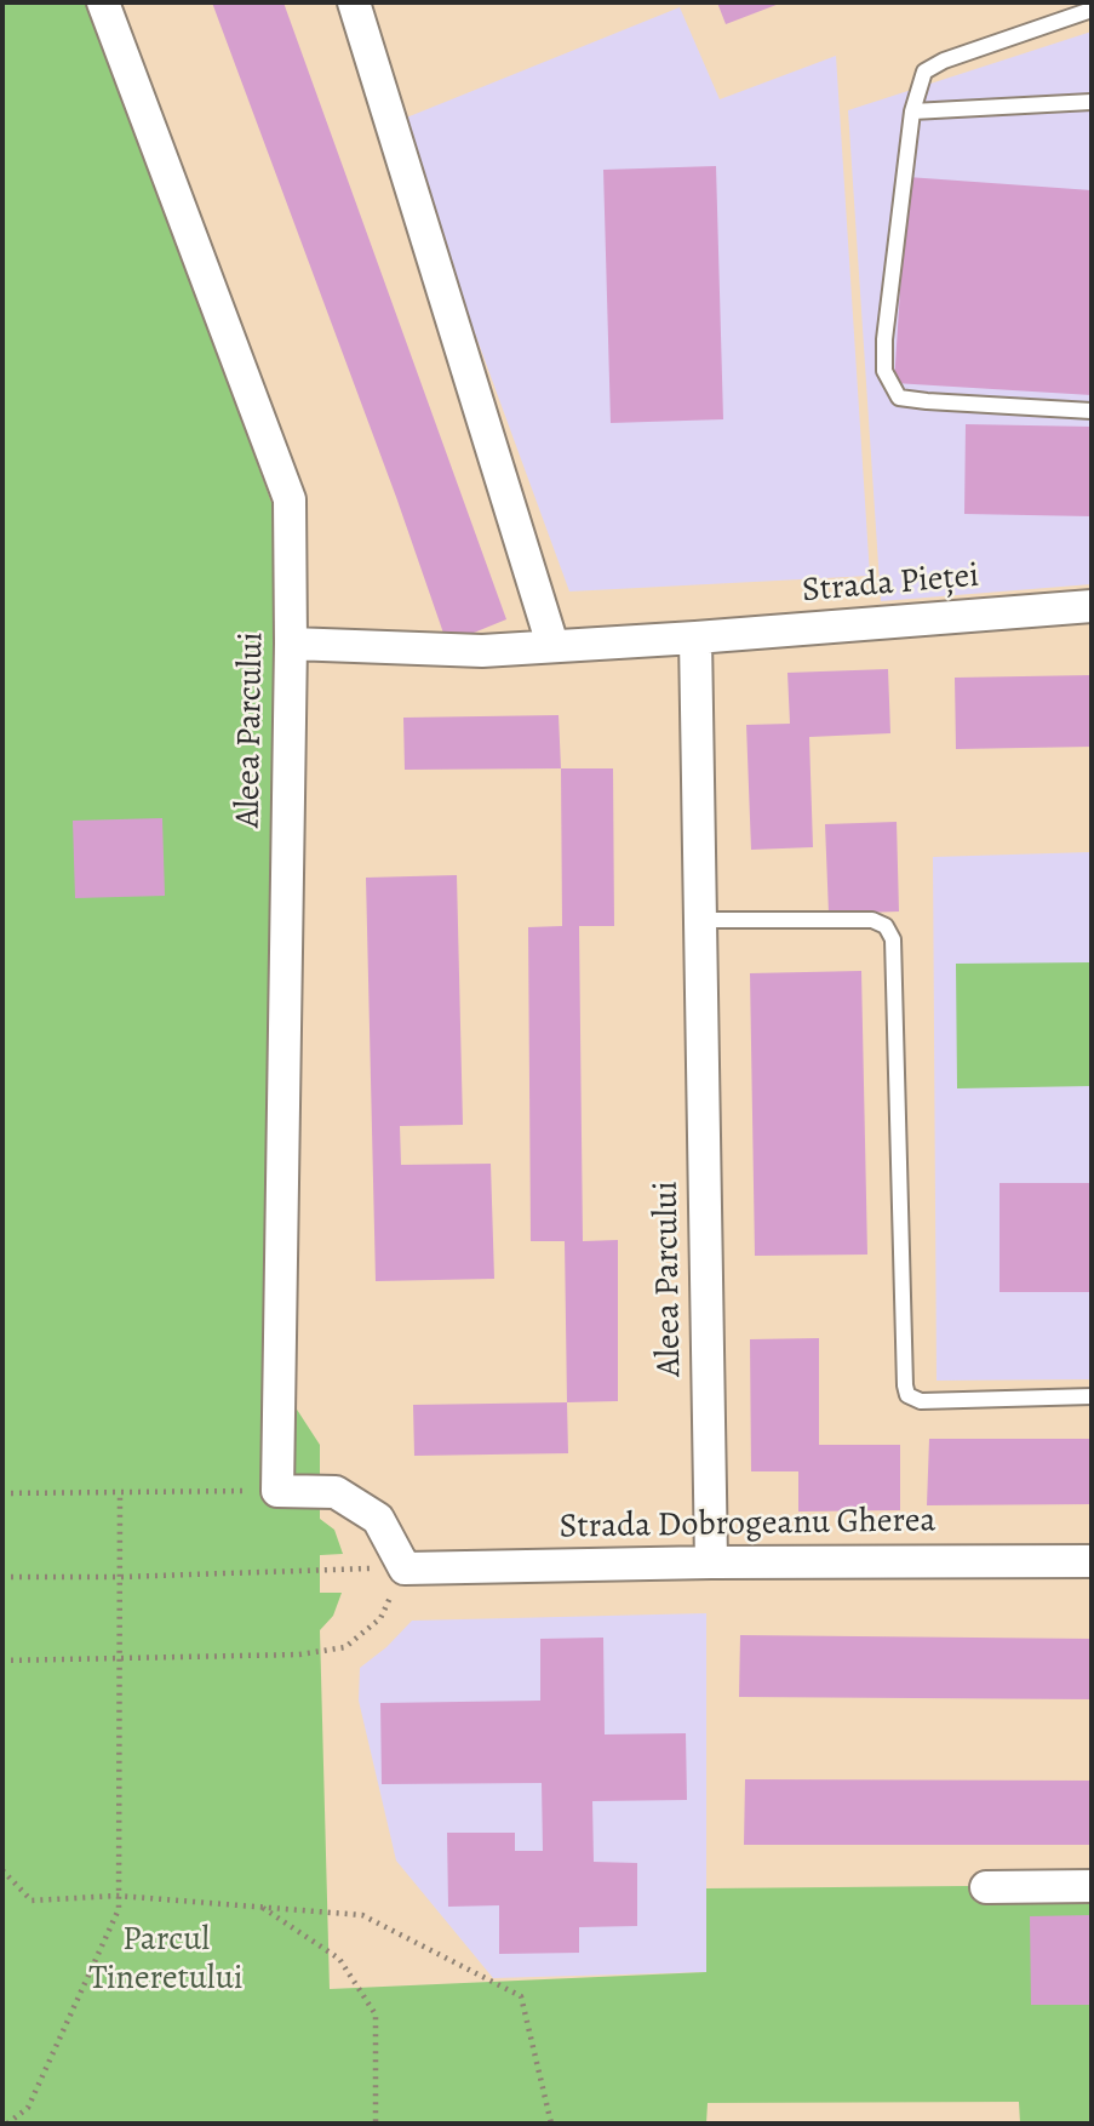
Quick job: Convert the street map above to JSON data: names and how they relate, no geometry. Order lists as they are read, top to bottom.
{
  "streets": {
    "street": ["Strada Pieței", "Aleea Parcului", "Strada Dobrogeanu Gherea"]
  },
  "crossings": [
    ["Strada Pieței", "Aleea Parcului"],
    ["Aleea Parcului", "Strada Dobrogeanu Gherea"]
  ],
  "parks": ["Parcul Tineretului"]
}
